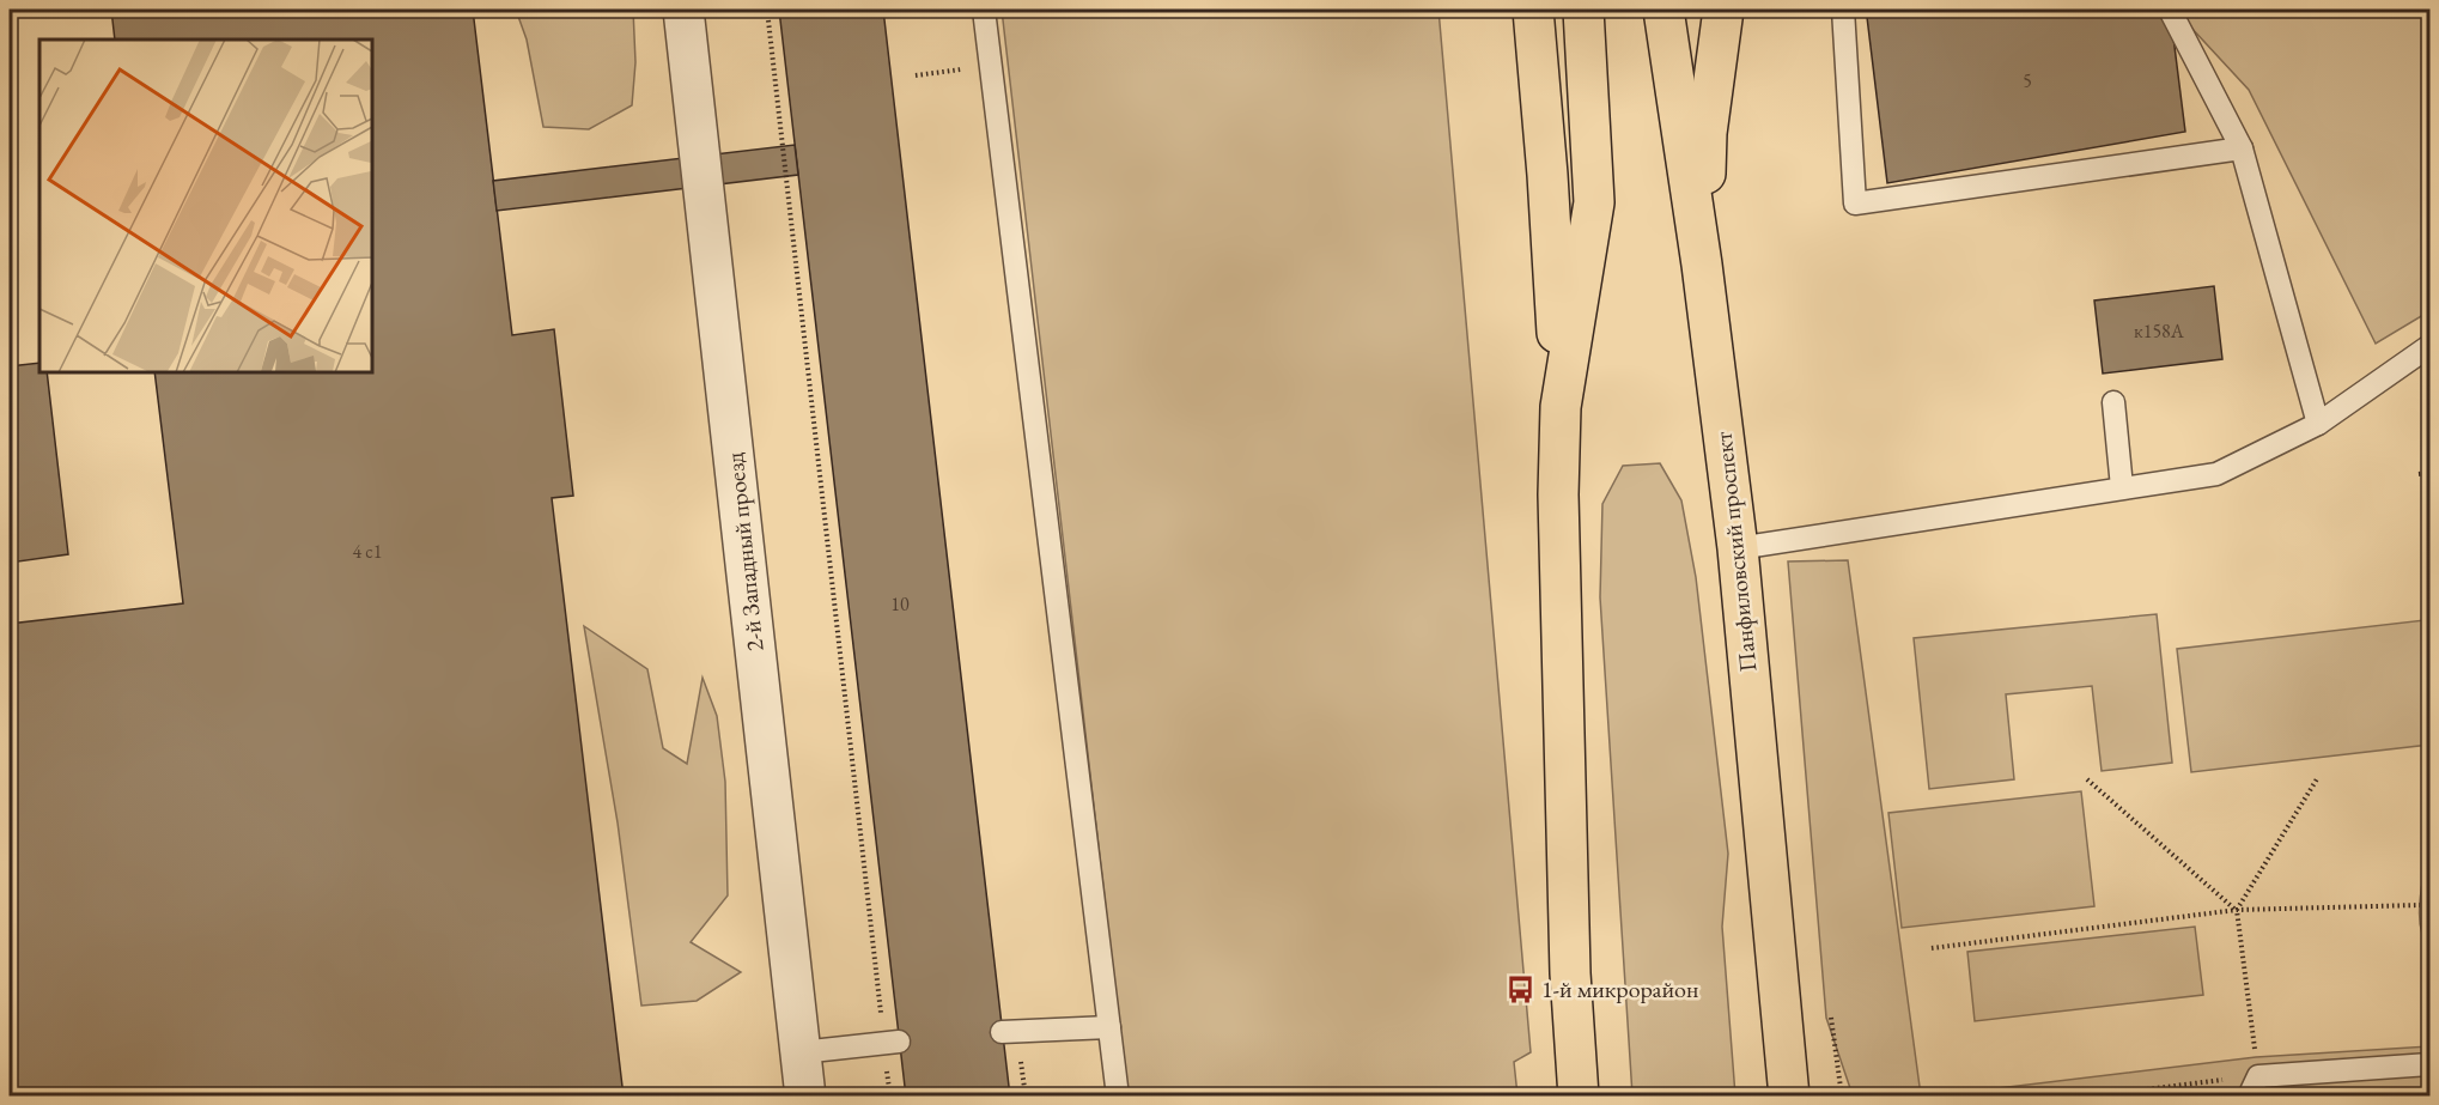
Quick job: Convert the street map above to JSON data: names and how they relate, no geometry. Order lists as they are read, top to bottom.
{
  "streets": {
    "main road": ["Панфиловский проспект"],
    "street": ["2-й Западный проезд"]
  },
  "places": {
    "bus stop": ["1-й микрорайон"]
  },
  "house_numbers": [
    "5",
    "к158А",
    "4 с1",
    "10"
  ]
}
